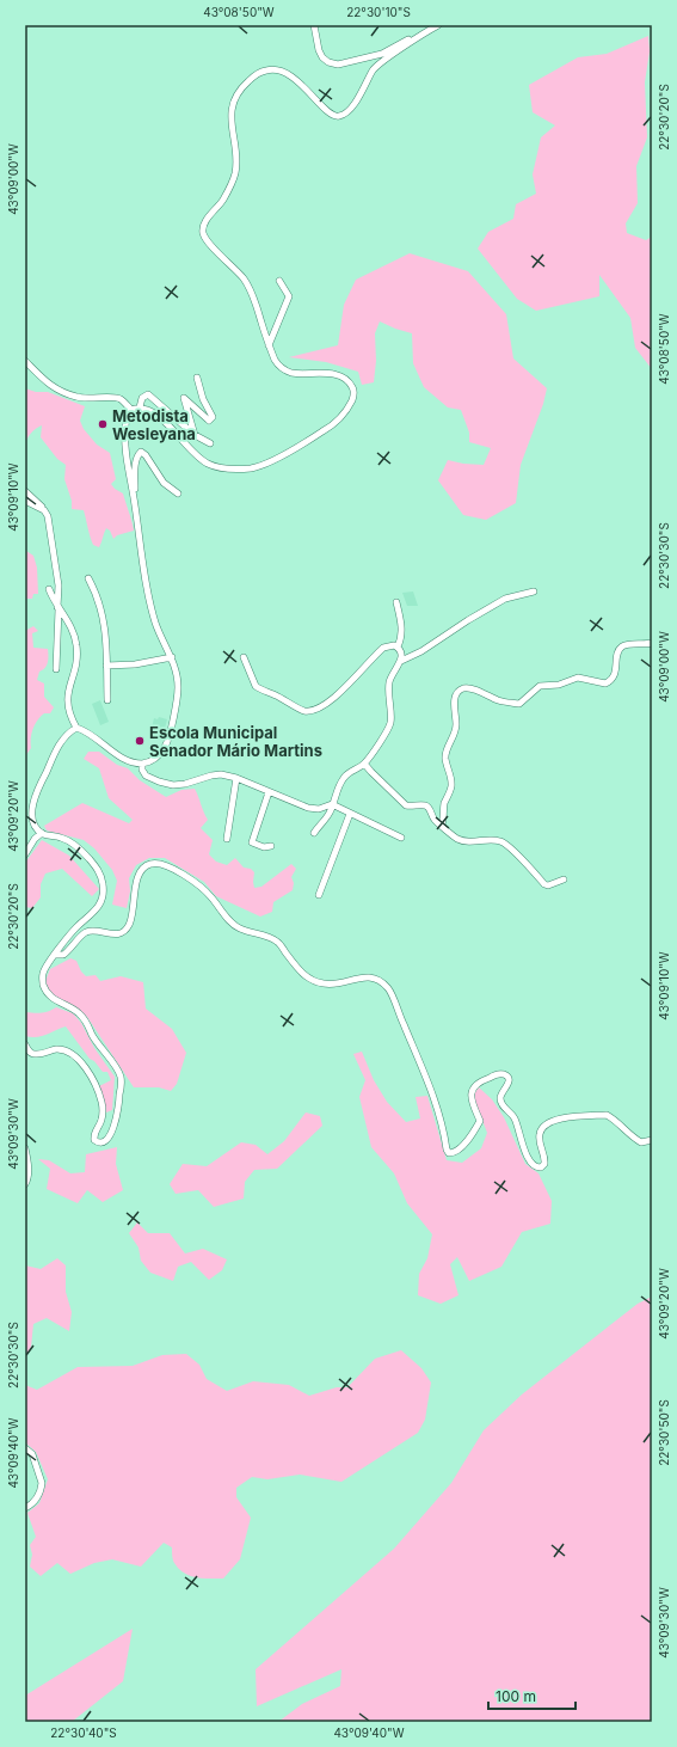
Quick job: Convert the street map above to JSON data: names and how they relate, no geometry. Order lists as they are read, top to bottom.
{
  "places": ["Metodista Wesleyana", "Escola Municipal Senador Mário Martins"],
  "scale_bar": "100 m",
  "coordinates": [
    "43°08'50\"W",
    "22°30'10\"S",
    "22°30'20\"S",
    "43°09'00\"W",
    "43°09'10\"W",
    "22°30'30\"S",
    "43°09'20\"W",
    "43°09'30\"W",
    "22°30'50\"S",
    "43°09'40\"W",
    "22°30'40\"S"
  ]
}
